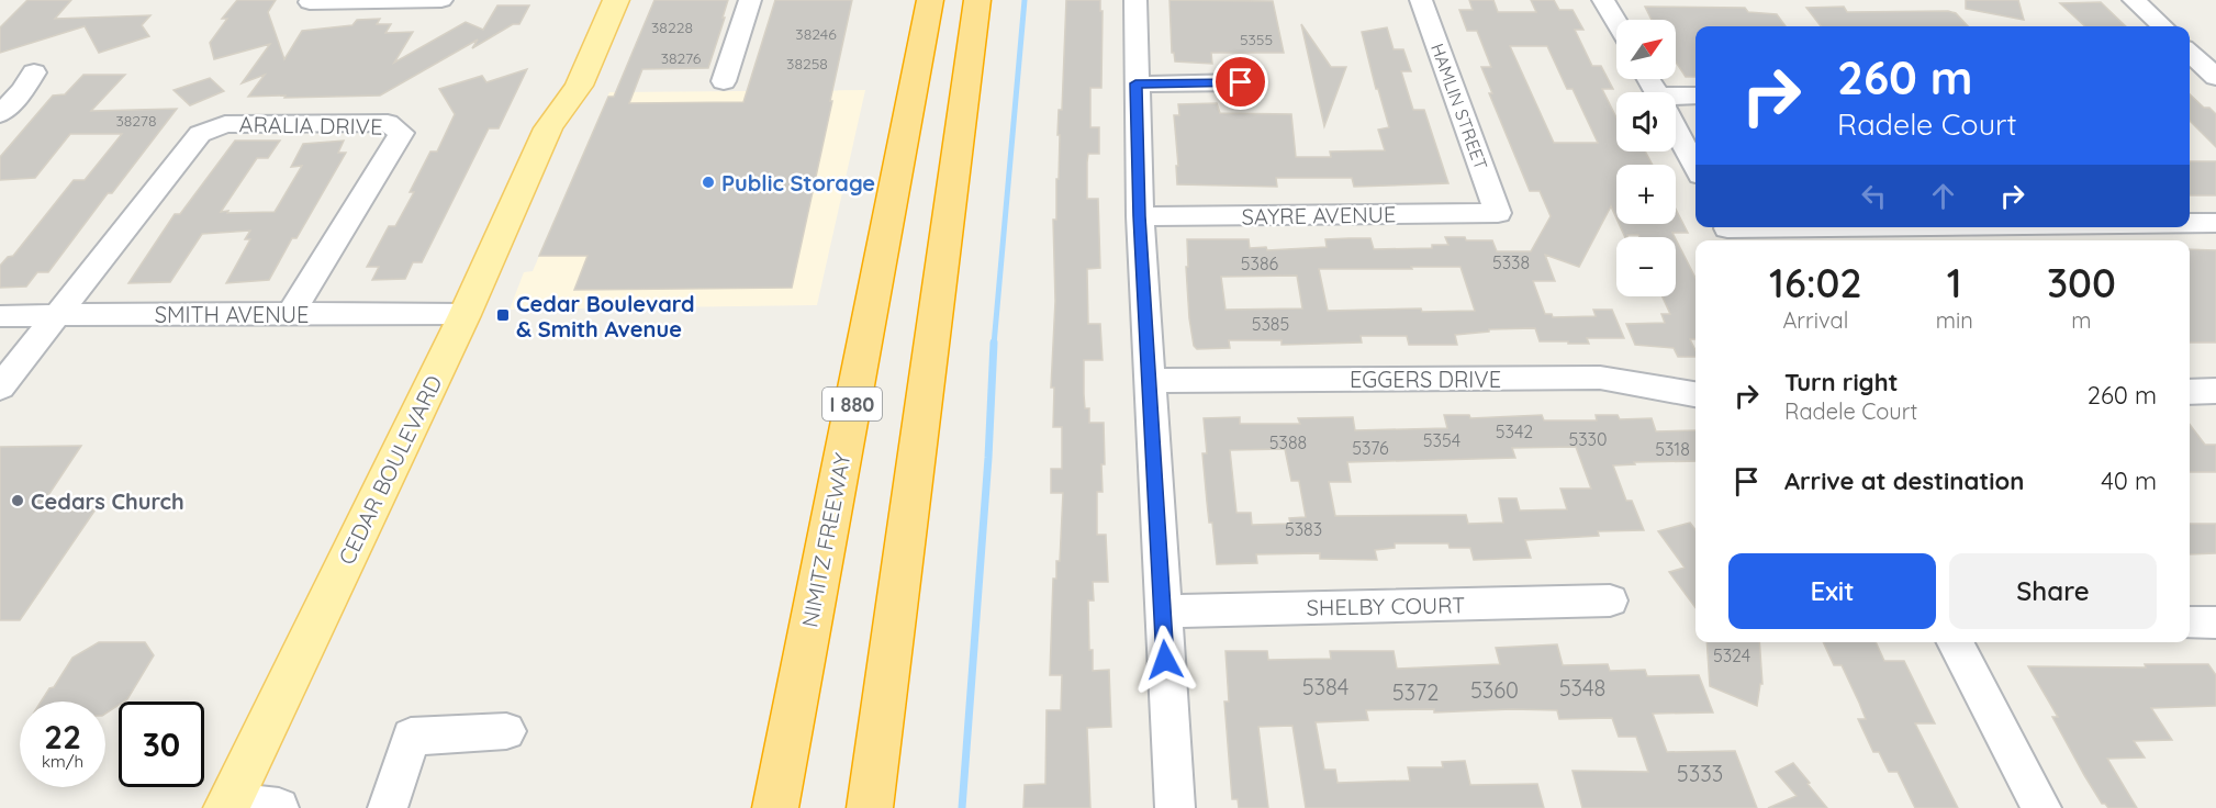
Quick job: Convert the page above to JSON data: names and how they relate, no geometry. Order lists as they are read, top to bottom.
{
  "streets": {
    "highway": ["I 880", "NIMITZ FREEWAY"],
    "main road": ["CEDAR BOULEVARD"],
    "street": [
      "HAMLIN STREET",
      "ARALIA DRIVE",
      "SAYRE AVENUE",
      "SMITH AVENUE",
      "EGGERS DRIVE",
      "SHELBY COURT"
    ]
  },
  "crossings": [
    ["HAMLIN STREET", "SAYRE AVENUE"],
    ["ARALIA DRIVE", "SMITH AVENUE"],
    ["SMITH AVENUE", "CEDAR BOULEVARD"]
  ],
  "places": {
    "other": ["Public Storage", "Cedars Church"],
    "transit": ["Cedar Boulevard & Smith Avenue"]
  },
  "house_numbers": [
    "38228",
    "38246",
    "5355",
    "38276",
    "38258",
    "38278",
    "5338",
    "5386",
    "5385",
    "5342",
    "5330",
    "5354",
    "5388",
    "5376",
    "5318",
    "5383",
    "5324",
    "5384",
    "5348",
    "5360",
    "5372",
    "5333"
  ],
  "north": "top right",
  "page": {
    "map_buttons": ["+", "−"],
    "turn": ["260 m", "Radele Court"],
    "eta": [
      "16:02",
      "Arrival",
      "1",
      "min",
      "300",
      "m"
    ],
    "list": [
      {
        "name": "Turn right",
        "note": "Radele Court",
        "value": "260 m"
      },
      {
        "name": "Arrive at destination",
        "value": "40 m"
      }
    ],
    "buttons": ["Exit", "Share"],
    "speed": "22 km/h",
    "limit": "30"
  }
}
